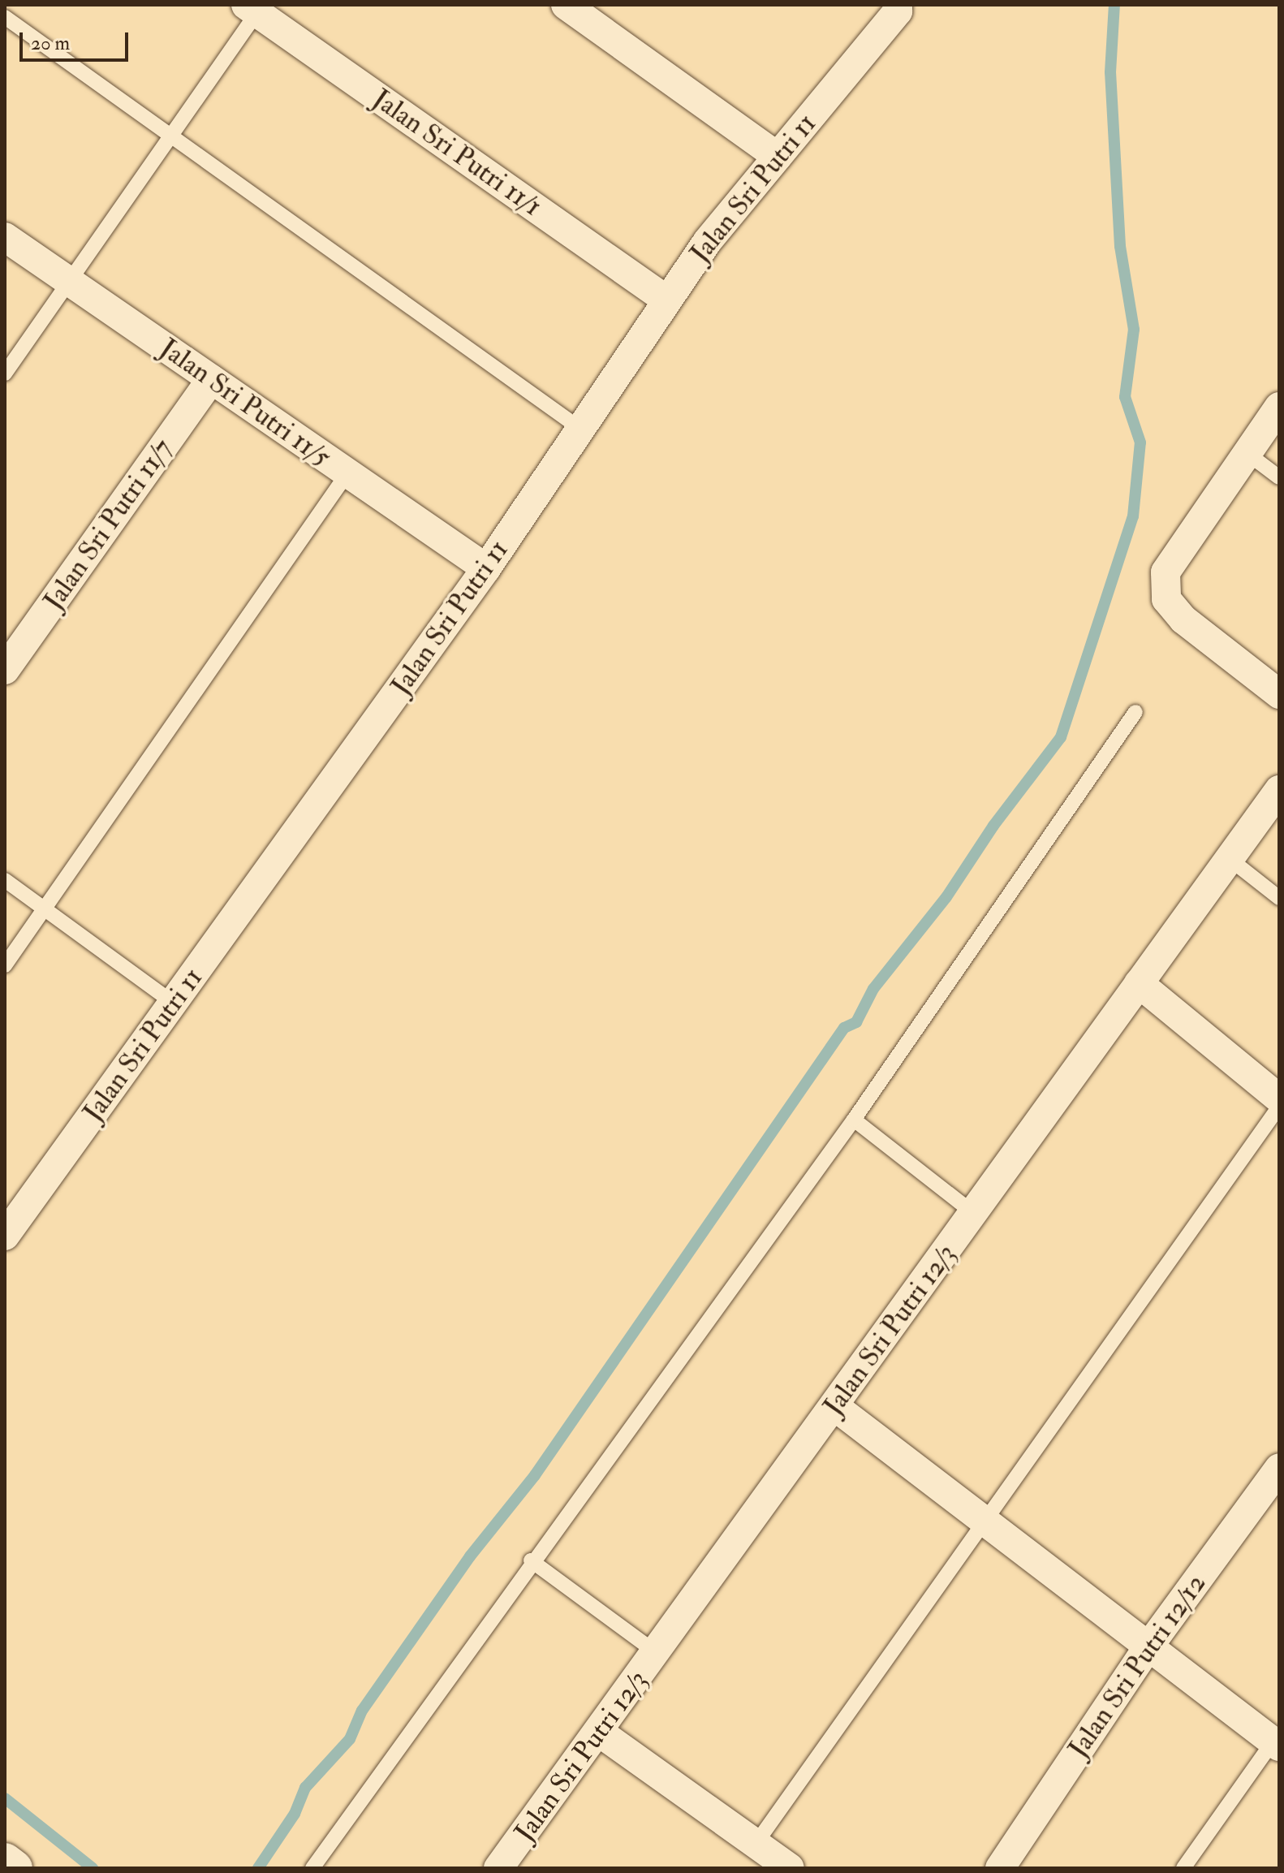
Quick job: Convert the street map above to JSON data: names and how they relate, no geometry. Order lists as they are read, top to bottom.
{
  "streets": {
    "street": [
      "Jalan Sri Putri 11/1",
      "Jalan Sri Putri 11",
      "Jalan Sri Putri 11/5",
      "Jalan Sri Putri 11/7",
      "Jalan Sri Putri 12/3",
      "Jalan Sri Putri 12/12"
    ]
  },
  "crossings": [
    ["Jalan Sri Putri 11/1", "Jalan Sri Putri 11"],
    ["Jalan Sri Putri 11", "Jalan Sri Putri 11/5"],
    ["Jalan Sri Putri 11/5", "Jalan Sri Putri 11/7"]
  ],
  "scale_bar": "20 m"
}
